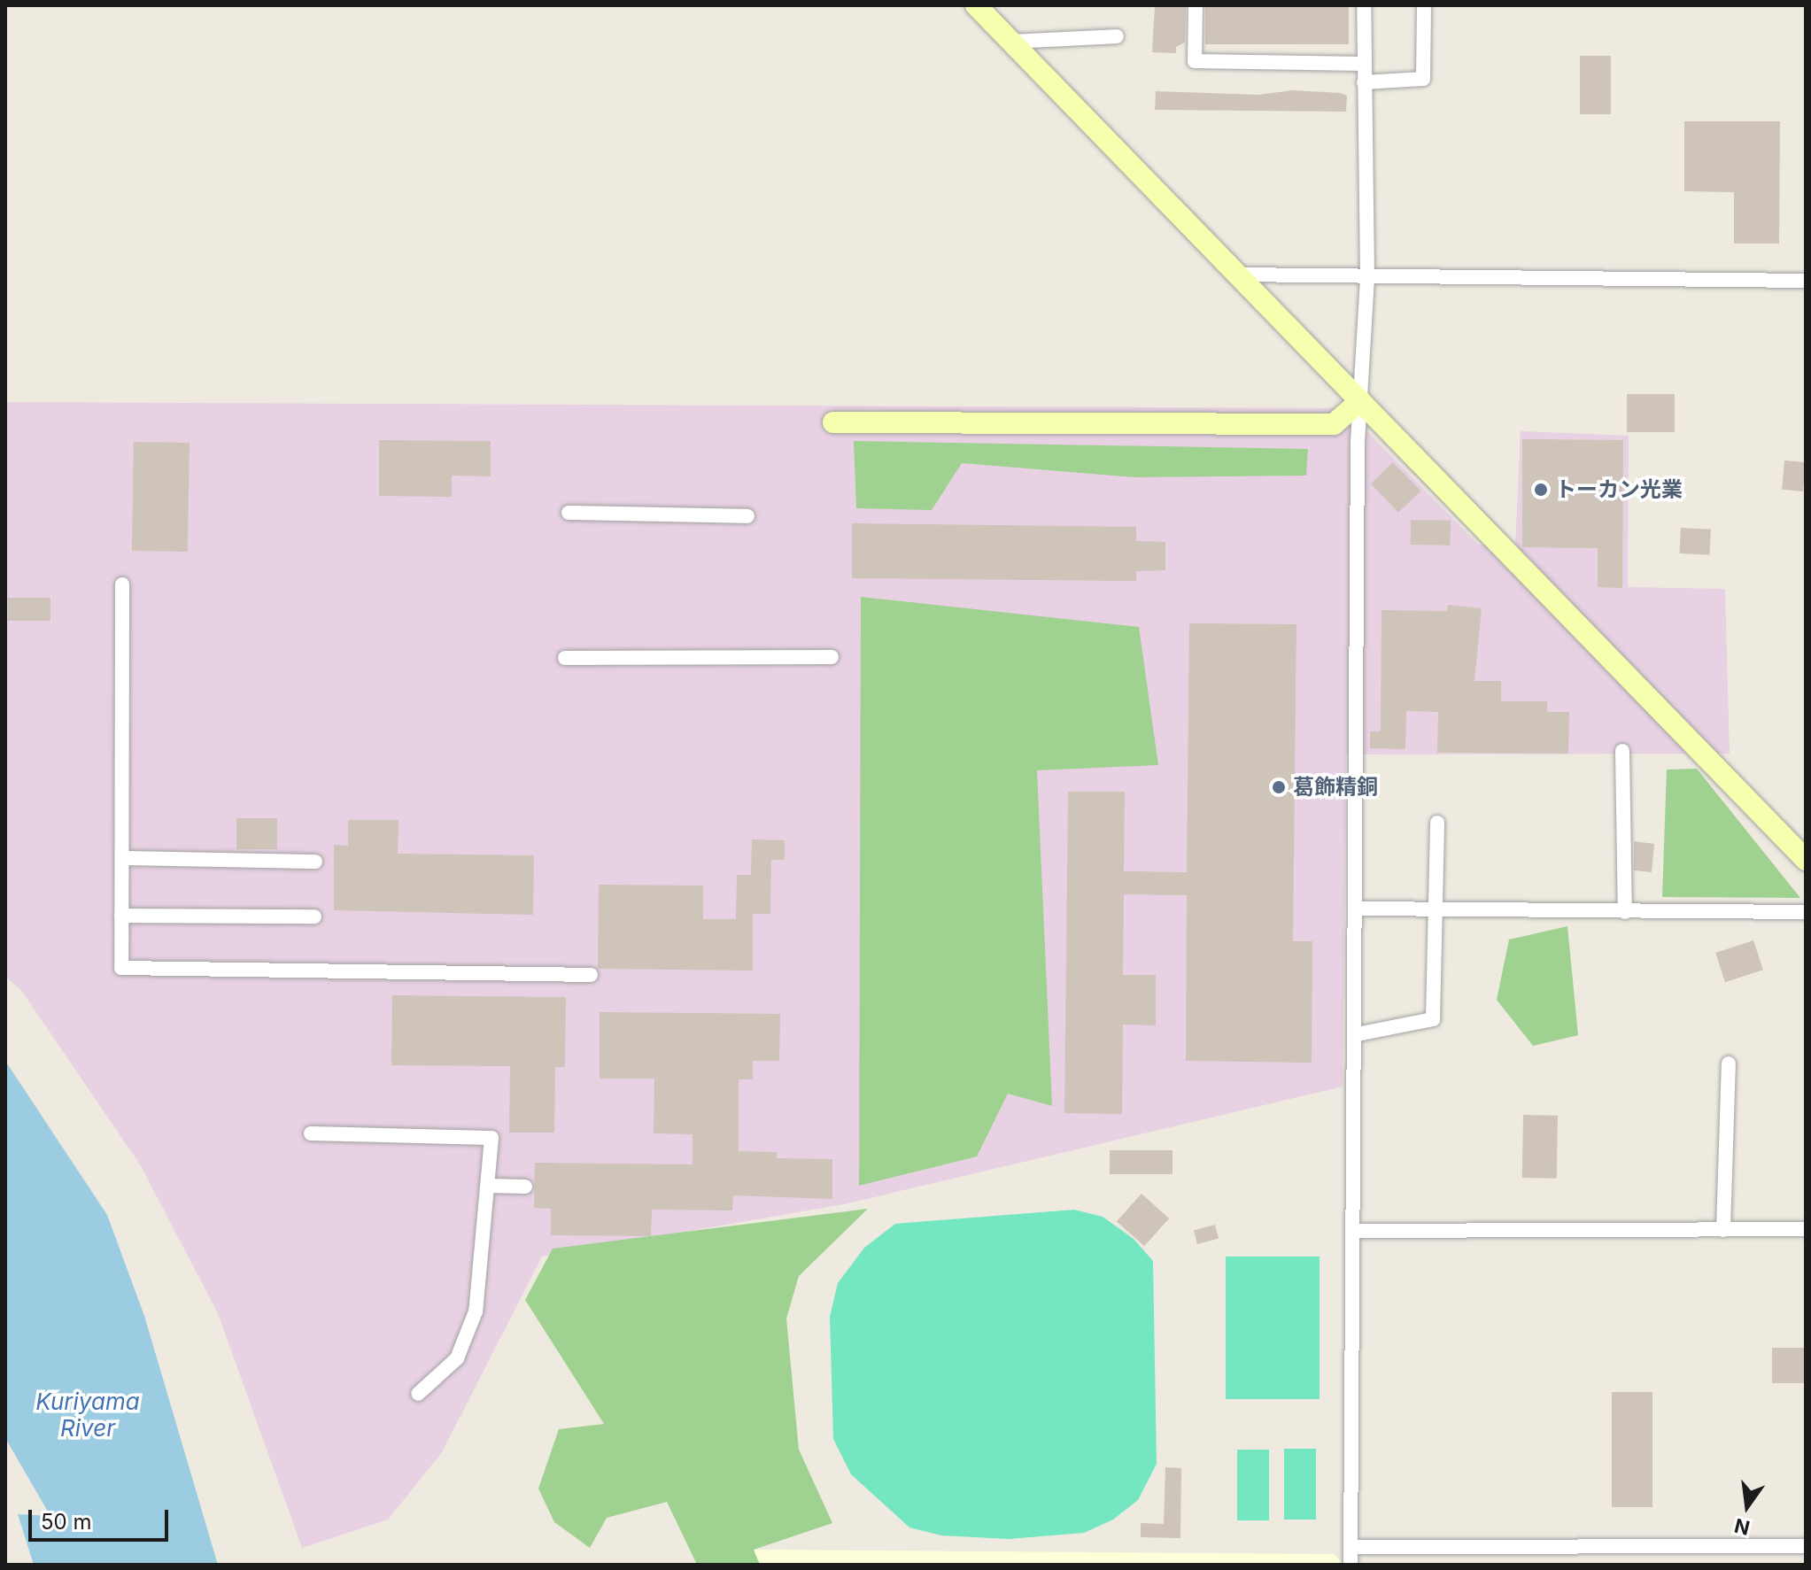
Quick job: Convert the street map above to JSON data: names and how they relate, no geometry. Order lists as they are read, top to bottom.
{
  "water": ["Kuriyama River"],
  "places": ["トーカン光業", "葛飾精銅"],
  "scale_bar": "50 m",
  "north": "bottom"
}
